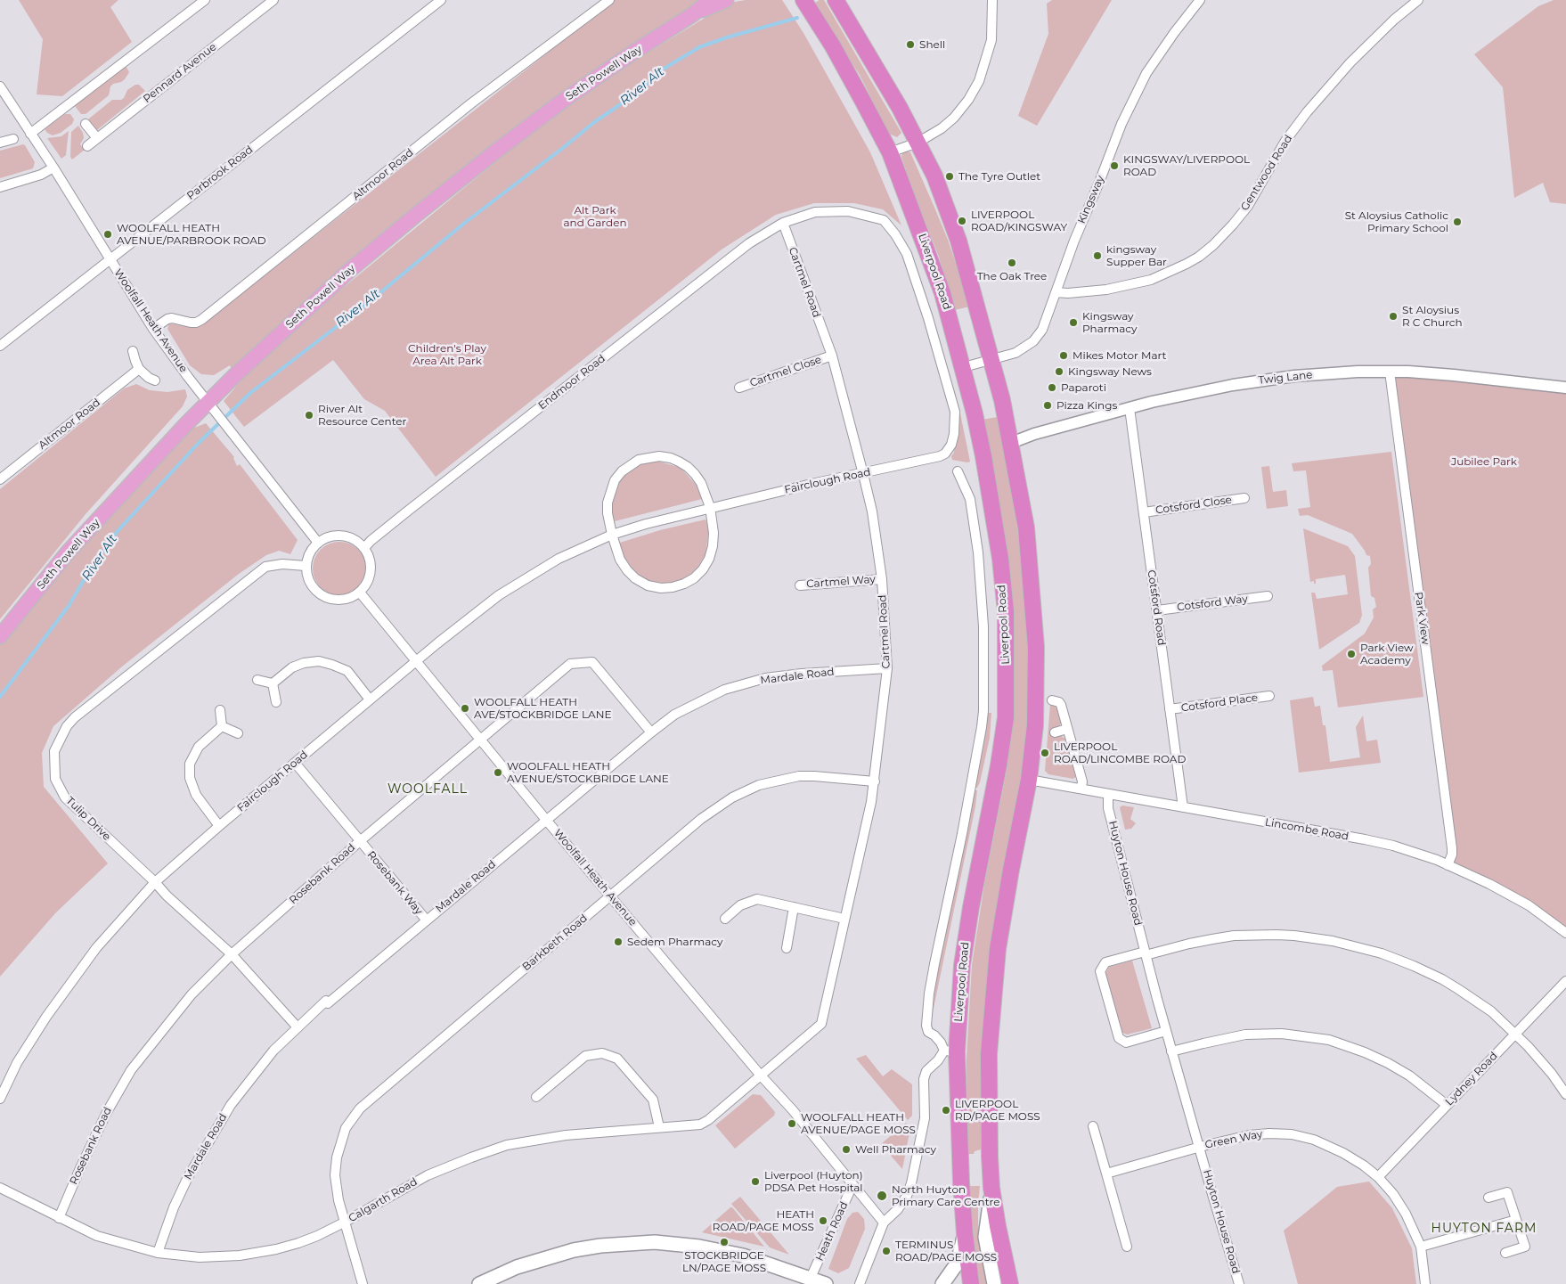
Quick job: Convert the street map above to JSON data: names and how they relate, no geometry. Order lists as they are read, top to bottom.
{
  "streets": {
    "highway": ["Liverpool Road"],
    "main road": ["Seth Powell Way"],
    "street": [
      "Pennard Avenue",
      "Parbrook Road",
      "Gentwood Road",
      "Altmoor Road",
      "Kingsway",
      "Cartmel Road",
      "Woolfall Heath Avenue",
      "Cartmel Close",
      "Twig Lane",
      "Endmoor Road",
      "Fairclough Road",
      "Cotsford Close",
      "Cartmel Way",
      "Cotsford Way",
      "Cotsford Road",
      "Park View",
      "Mardale Road",
      "Cotsford Place",
      "Tulip Drive",
      "Lincombe Road",
      "Huyton House Road",
      "Rosebank Road",
      "Rosebank Way",
      "Barkbeth Road",
      "Lydney Road",
      "Green Way",
      "Calgarth Road",
      "Heath Road"
    ]
  },
  "crossings": [
    ["Seth Powell Way", "Woolfall Heath Avenue"],
    ["Parbrook Road", "Woolfall Heath Avenue"],
    ["Gentwood Road", "Kingsway"],
    ["Altmoor Road", "Woolfall Heath Avenue"],
    ["Kingsway", "Liverpool Road"],
    ["Liverpool Road", "Cartmel Road"],
    ["Liverpool Road", "Endmoor Road"],
    ["Liverpool Road", "Fairclough Road"],
    ["Cartmel Road", "Woolfall Heath Avenue"],
    ["Cartmel Road", "Cartmel Close"],
    ["Cartmel Road", "Endmoor Road"],
    ["Cartmel Road", "Fairclough Road"],
    ["Cartmel Road", "Cartmel Way"],
    ["Cartmel Road", "Mardale Road"],
    ["Cartmel Road", "Barkbeth Road"],
    ["Cartmel Road", "Calgarth Road"],
    ["Woolfall Heath Avenue", "Endmoor Road"],
    ["Woolfall Heath Avenue", "Fairclough Road"],
    ["Woolfall Heath Avenue", "Mardale Road"],
    ["Woolfall Heath Avenue", "Tulip Drive"],
    ["Woolfall Heath Avenue", "Rosebank Road"],
    ["Woolfall Heath Avenue", "Barkbeth Road"],
    ["Woolfall Heath Avenue", "Calgarth Road"],
    ["Woolfall Heath Avenue", "Heath Road"],
    ["Twig Lane", "Cotsford Road"],
    ["Twig Lane", "Park View"],
    ["Endmoor Road", "Tulip Drive"],
    ["Fairclough Road", "Tulip Drive"],
    ["Fairclough Road", "Rosebank Way"],
    ["Cotsford Close", "Cotsford Road"],
    ["Cotsford Way", "Cotsford Road"],
    ["Cotsford Road", "Cotsford Place"],
    ["Cotsford Road", "Lincombe Road"],
    ["Park View", "Lincombe Road"],
    ["Mardale Road", "Tulip Drive"],
    ["Mardale Road", "Rosebank Road"],
    ["Mardale Road", "Rosebank Way"],
    ["Mardale Road", "Calgarth Road"],
    ["Tulip Drive", "Rosebank Road"],
    ["Lincombe Road", "Huyton House Road"],
    ["Huyton House Road", "Green Way"],
    ["Rosebank Road", "Rosebank Way"],
    ["Rosebank Road", "Calgarth Road"],
    ["Barkbeth Road", "Calgarth Road"],
    ["Lydney Road", "Green Way"]
  ],
  "districts": ["WOOLFALL", "HUYTON FARM"],
  "water": ["River Alt"],
  "parks": ["Alt Park and Garden", "Children's Play Area Alt Park", "Jubilee Park"],
  "places": [
    "Shell",
    "KINGSWAY/LIVERPOOL ROAD",
    "The Tyre Outlet",
    "LIVERPOOL ROAD/KINGSWAY",
    "St Aloysius Catholic Primary School",
    "WOOLFALL HEATH AVENUE/PARBROOK ROAD",
    "kingsway Supper Bar",
    "The Oak Tree",
    "St Aloysius R C Church",
    "Kingsway Pharmacy",
    "Mikes Motor Mart",
    "Kingsway News",
    "Paparoti",
    "Pizza Kings",
    "River Alt Resource Center",
    "Park View Academy",
    "WOOLFALL HEATH AVE/STOCKBRIDGE LANE",
    "LIVERPOOL ROAD/LINCOMBE ROAD",
    "WOOLFALL HEATH AVENUE/STOCKBRIDGE LANE",
    "Sedem Pharmacy",
    "LIVERPOOL RD/PAGE MOSS",
    "WOOLFALL HEATH AVENUE/PAGE MOSS",
    "Well Pharmacy",
    "Liverpool (Huyton) PDSA Pet Hospital",
    "North Huyton Primary Care Centre",
    "HEATH ROAD/PAGE MOSS",
    "STOCKBRIDGE LN/PAGE MOSS",
    "TERMINUS ROAD/PAGE MOSS"
  ]
}
